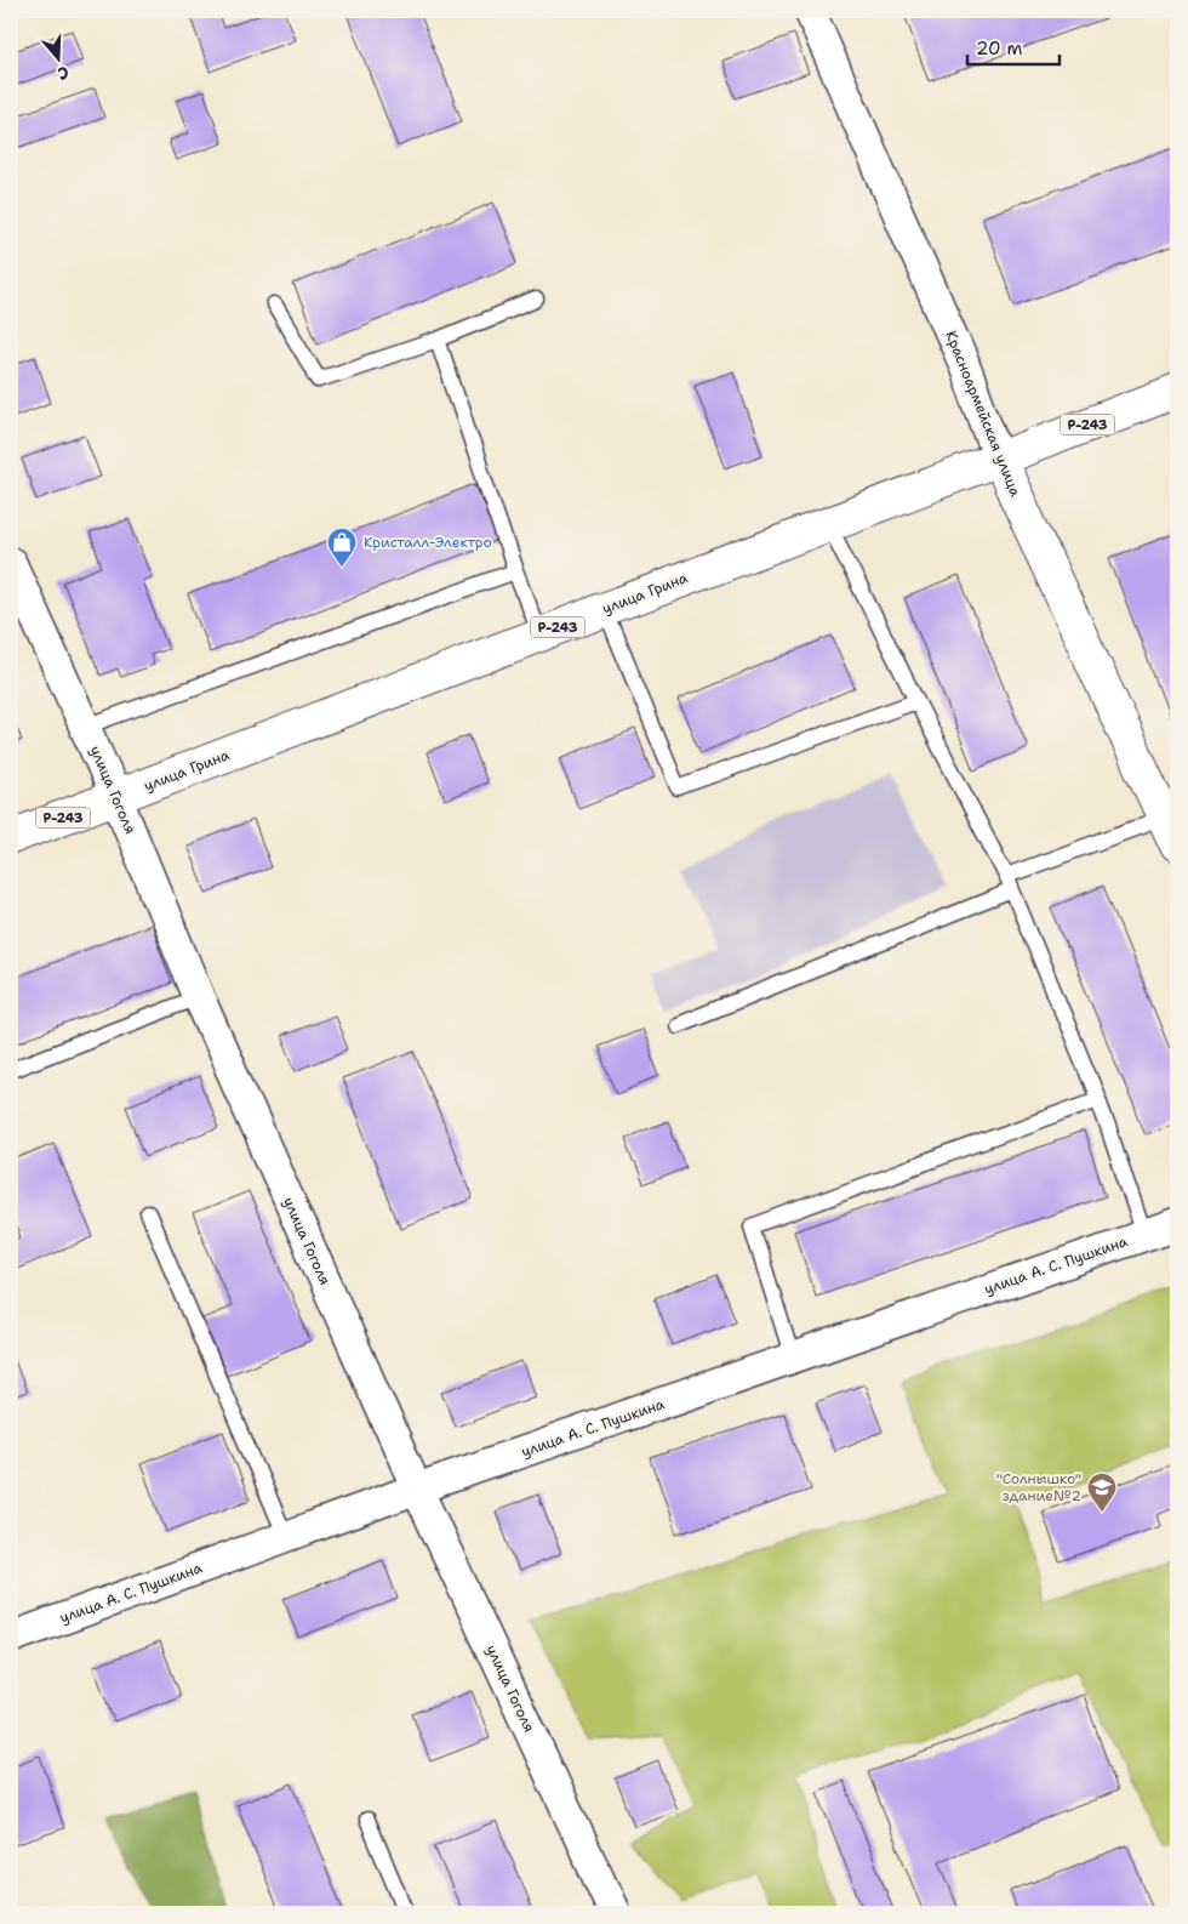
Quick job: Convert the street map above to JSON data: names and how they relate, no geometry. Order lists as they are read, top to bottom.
{
  "streets": {
    "main road": ["Красноармейская улица", "Р-243", "улица Грина"],
    "street": ["улица Гоголя", "улица А. С. Пушкина"]
  },
  "crossings": [
    ["Красноармейская улица", "улица Грина"],
    ["улица Грина", "улица Гоголя"],
    ["улица Гоголя", "улица А. С. Пушкина"]
  ],
  "places": {
    "shop": ["Кристалл-Электро"],
    "school or university": ["\"Солнышко\" здание№2"]
  },
  "scale_bar": "20 m",
  "north": "bottom"
}
